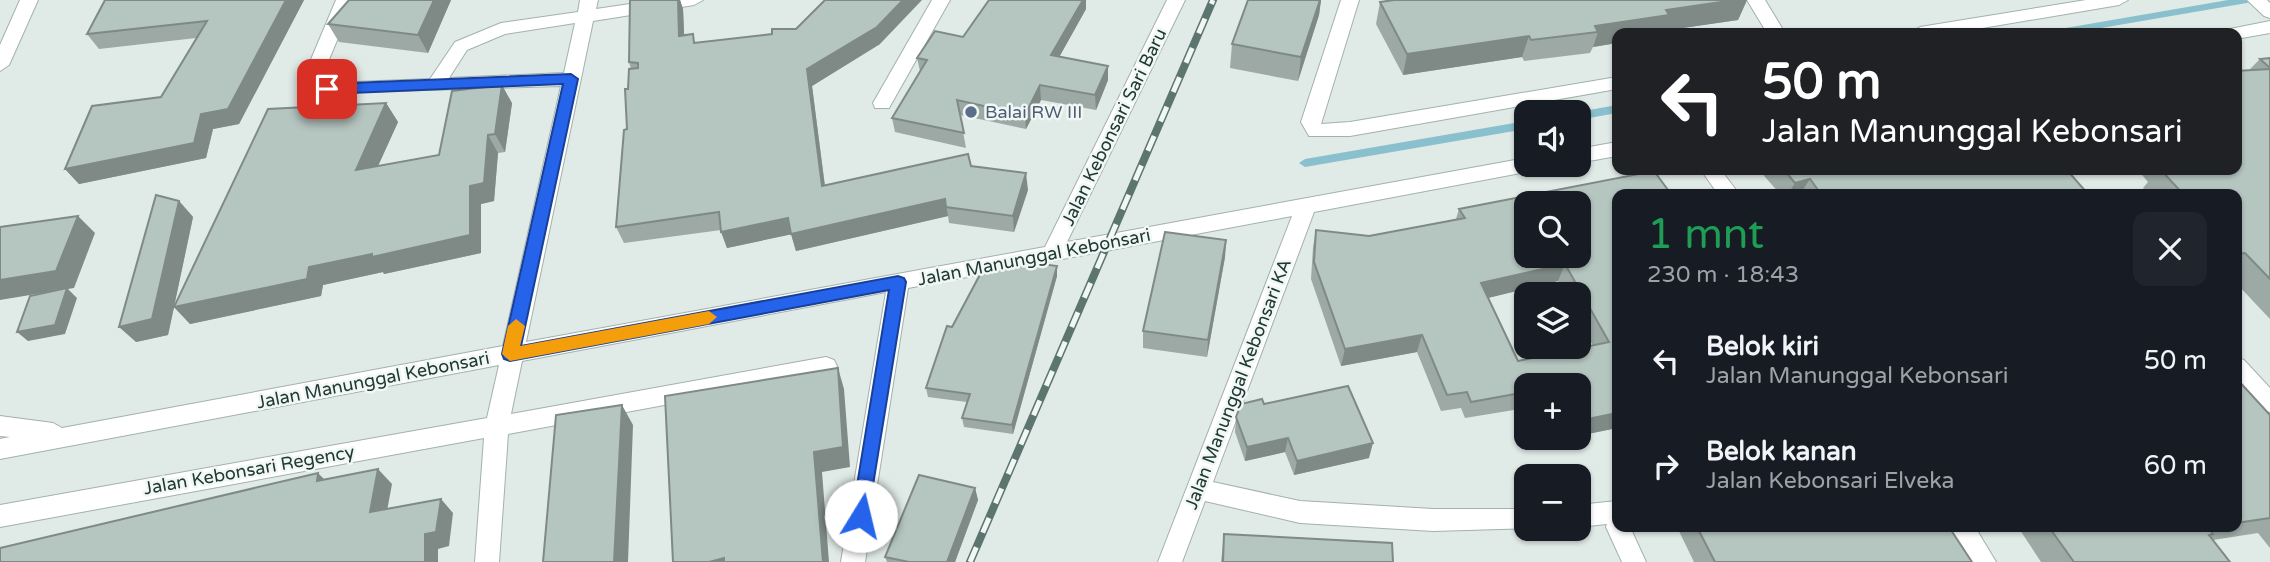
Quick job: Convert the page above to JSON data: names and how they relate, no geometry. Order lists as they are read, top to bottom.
{
  "streets": {
    "street": [
      "Jalan Kebonsari Sari Baru",
      "Jalan Manunggal Kebonsari",
      "Jalan Manunggal Kebonsari KA",
      "Jalan Kebonsari Regency"
    ]
  },
  "crossings": [
    ["Jalan Kebonsari Sari Baru", "Jalan Manunggal Kebonsari"],
    ["Jalan Manunggal Kebonsari", "Jalan Manunggal Kebonsari KA"]
  ],
  "places": ["Balai RW III"],
  "page": {
    "turn": ["50 m", "Jalan Manunggal Kebonsari"],
    "map_buttons": ["+", "−"],
    "heading": ["1 mnt", "230 m · 18:43"],
    "list": [
      {
        "name": "Belok kiri",
        "note": "Jalan Manunggal Kebonsari",
        "value": "50 m"
      },
      {
        "name": "Belok kanan",
        "note": "Jalan Kebonsari Elveka",
        "value": "60 m"
      }
    ]
  }
}
